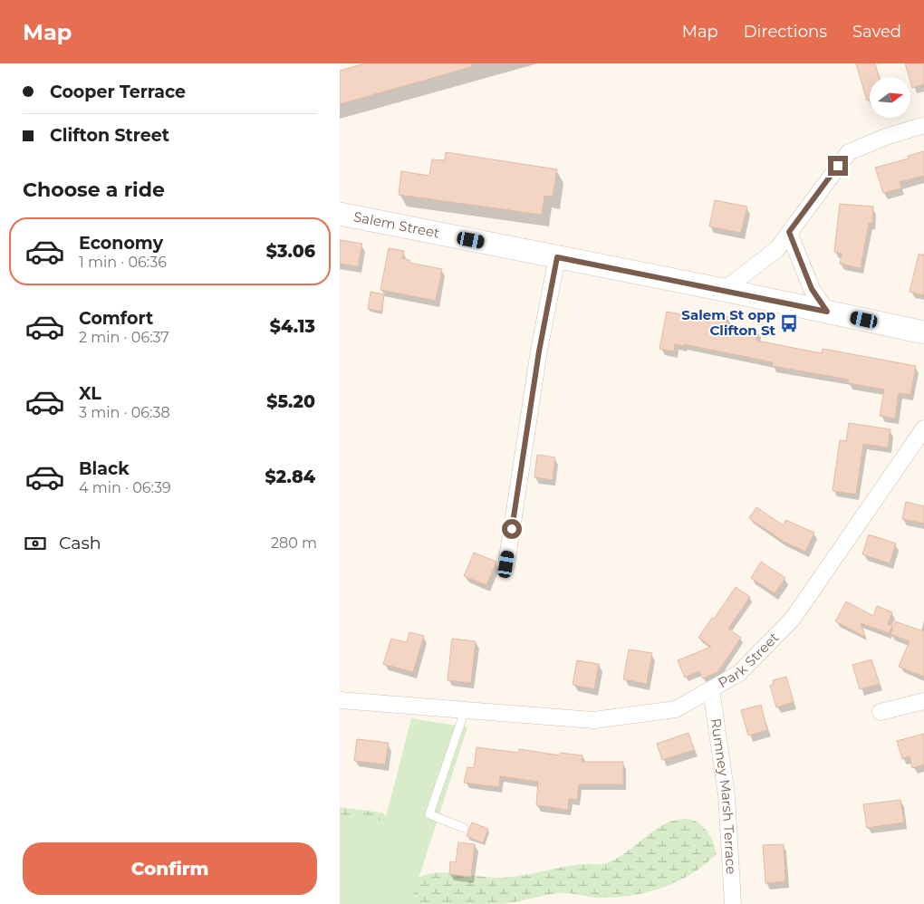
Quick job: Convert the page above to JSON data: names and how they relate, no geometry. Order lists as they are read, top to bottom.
{
  "streets": {
    "main road": ["Salem Street"],
    "street": ["Park Street", "Rumney Marsh Terrace"]
  },
  "crossings": [
    ["Park Street", "Rumney Marsh Terrace"]
  ],
  "places": {
    "bus stop": ["Salem St opp Clifton St"]
  },
  "north": "right",
  "page": {
    "header": "Map",
    "nav": ["Map", "Directions", "Saved"],
    "banner": ["Cooper Terrace", "Clifton Street"],
    "heading": "Choose a ride",
    "list": [
      {
        "name": "Economy",
        "note": "1 min · 06:36",
        "value": "$3.06"
      },
      {
        "name": "Comfort",
        "note": "2 min · 06:37",
        "value": "$4.13"
      },
      {
        "name": "XL",
        "note": "3 min · 06:38",
        "value": "$5.20"
      },
      {
        "name": "Black",
        "note": "4 min · 06:39",
        "value": "$2.84"
      }
    ],
    "pay": ["Cash", "280 m"],
    "buttons": "Confirm"
  }
}
